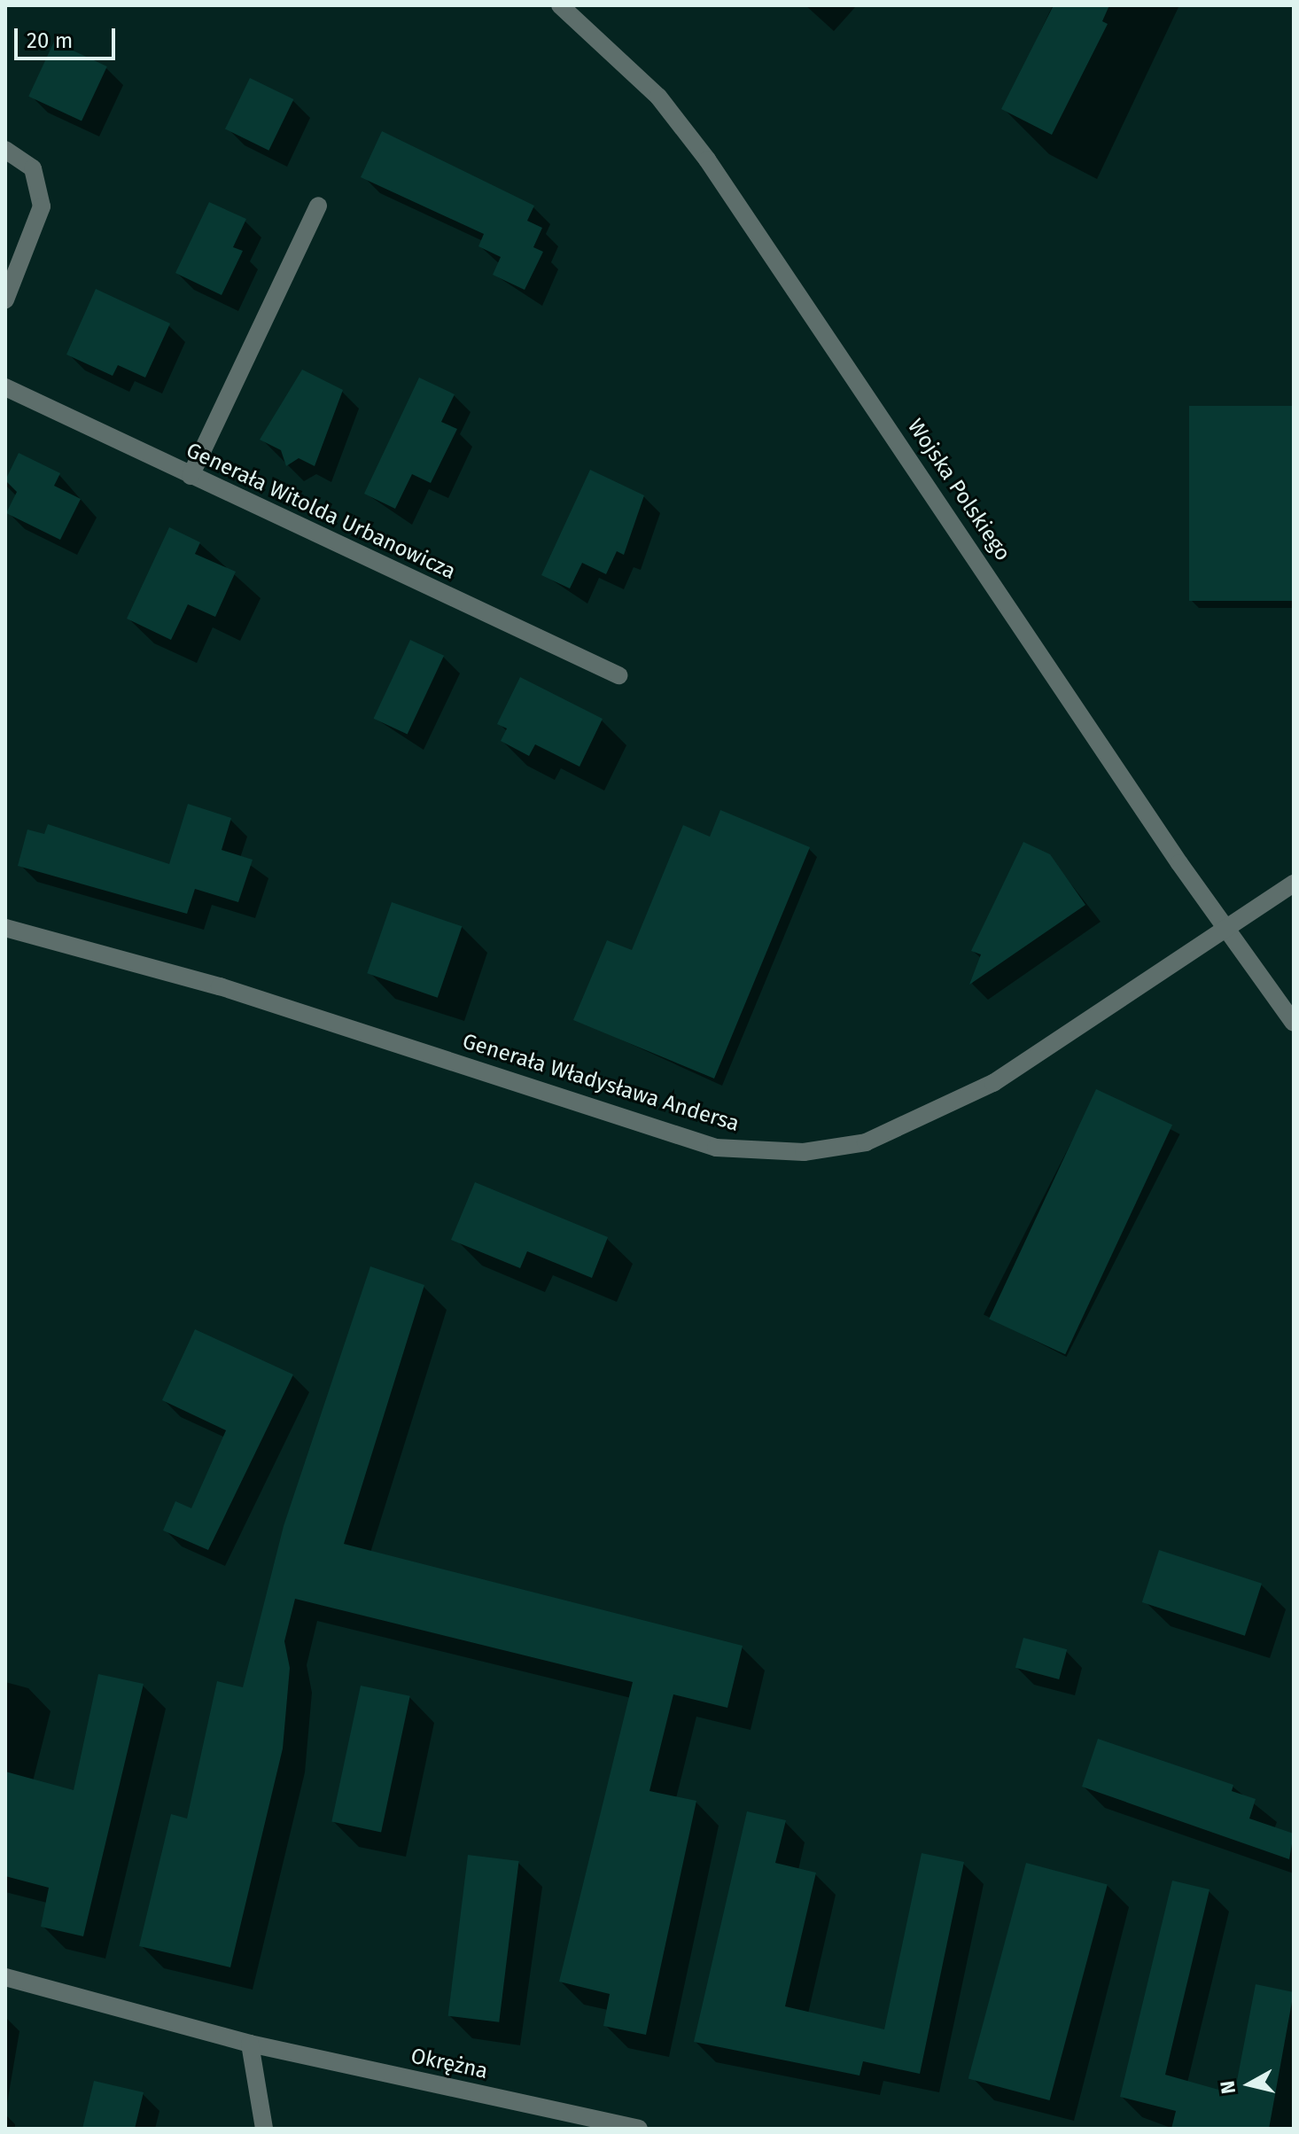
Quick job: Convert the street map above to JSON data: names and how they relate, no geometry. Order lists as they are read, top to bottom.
{
  "streets": {
    "street": [
      "Wojska Polskiego",
      "Generała Witolda Urbanowicza",
      "Generała Władysława Andersa",
      "Okrężna"
    ]
  },
  "crossings": [
    ["Wojska Polskiego", "Generała Władysława Andersa"]
  ],
  "scale_bar": "20 m",
  "north": "left"
}
